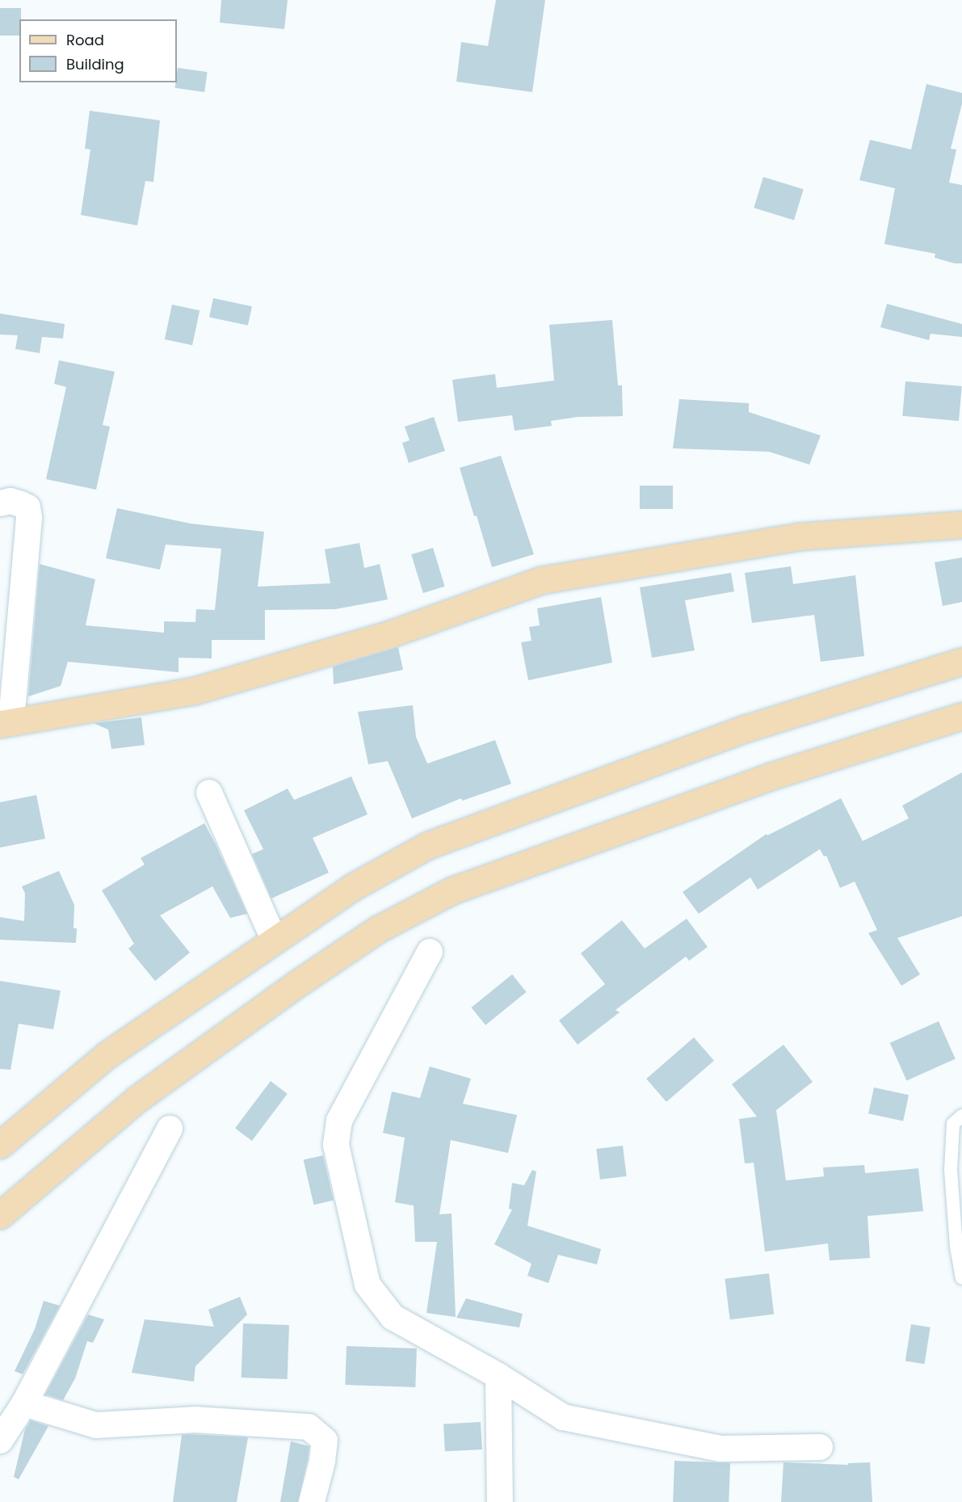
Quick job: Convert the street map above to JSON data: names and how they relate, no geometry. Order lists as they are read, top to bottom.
{
  "legend": ["Road", "Building"]
}
